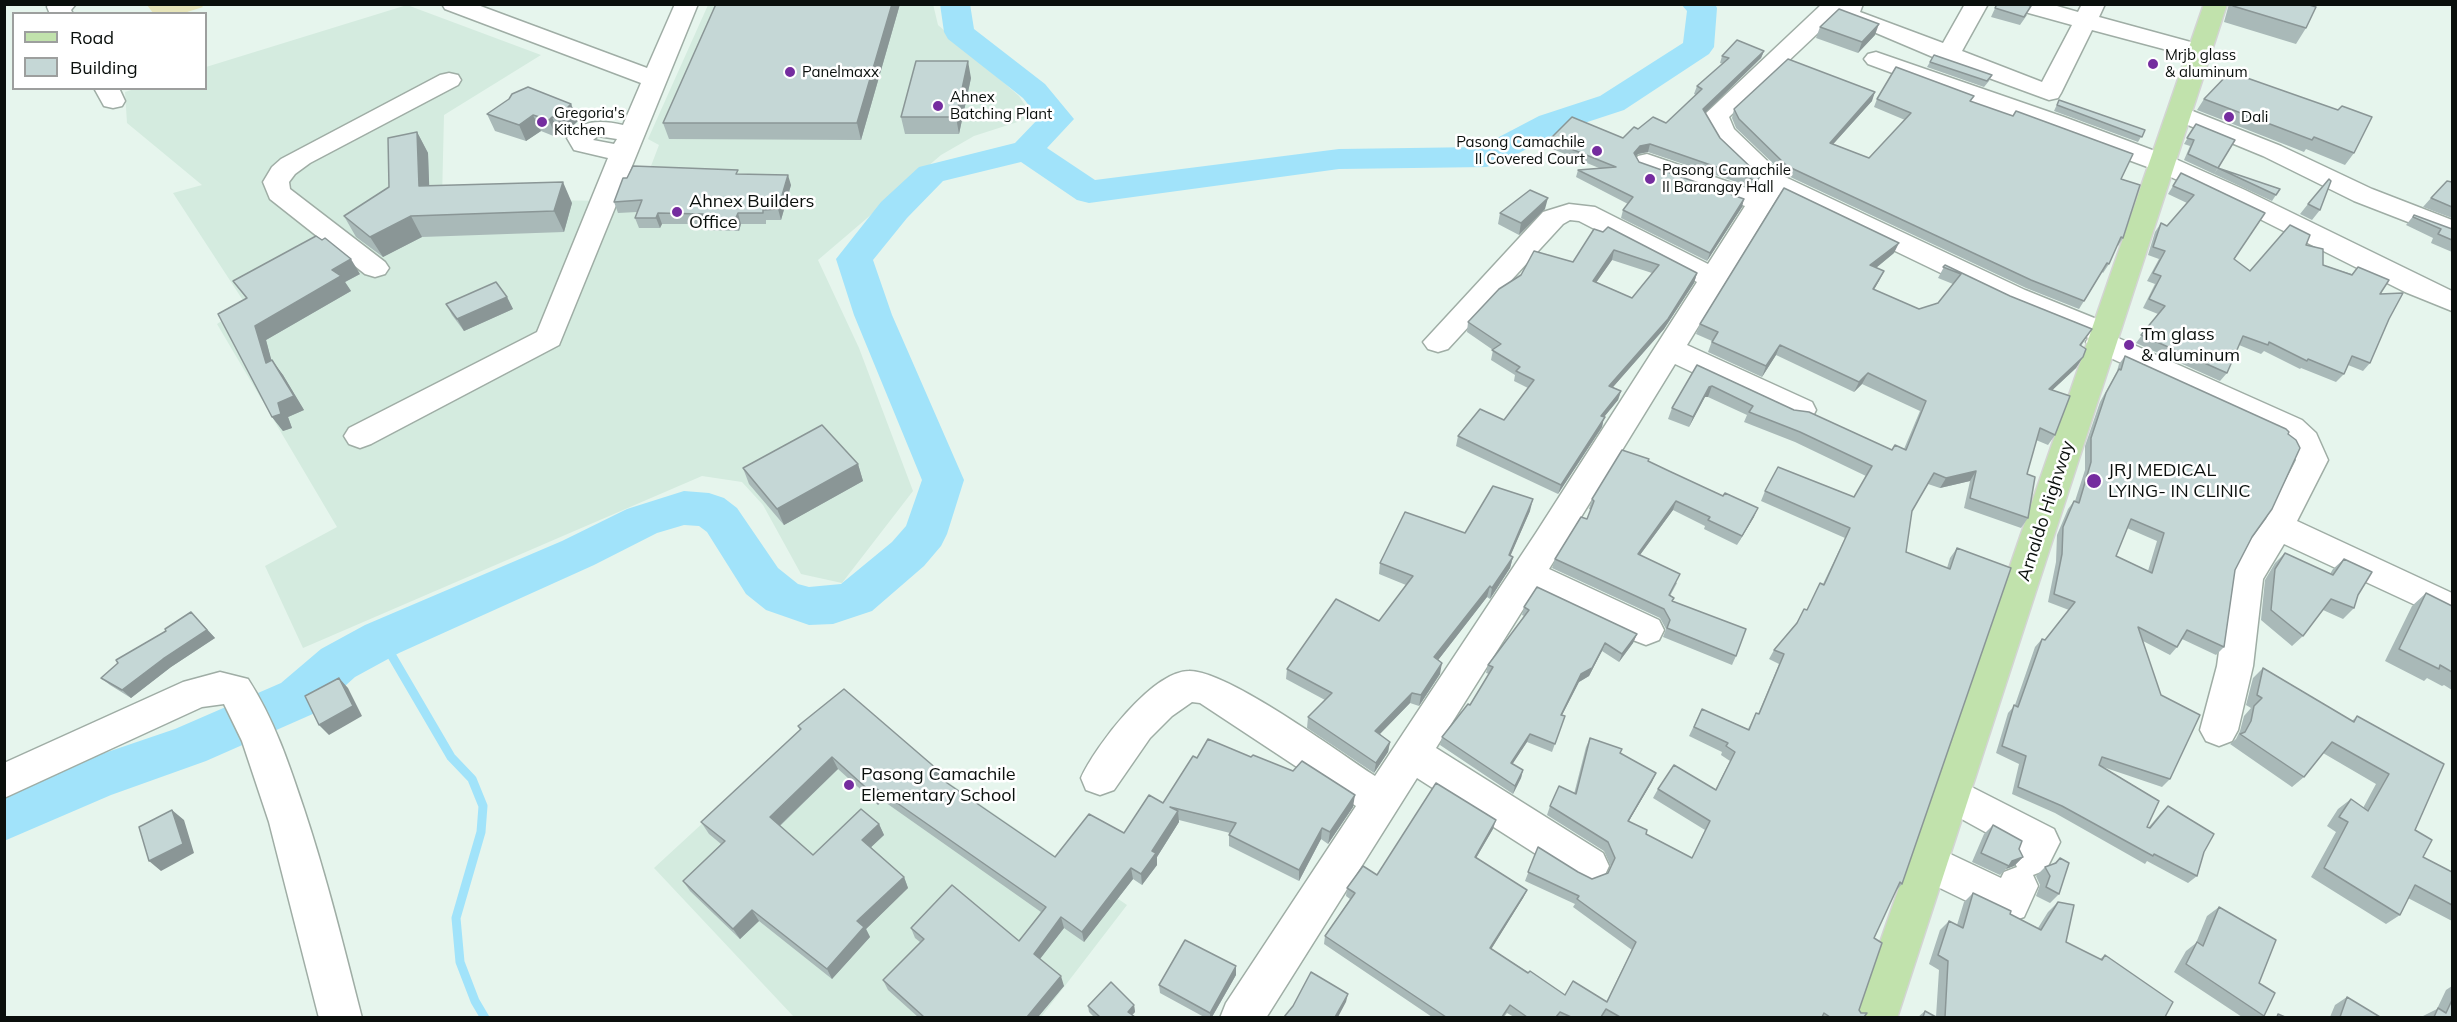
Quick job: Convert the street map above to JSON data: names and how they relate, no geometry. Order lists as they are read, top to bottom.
{
  "streets": {
    "main road": ["Arnaldo Highway"]
  },
  "places": [
    "Mrjb glass & aluminum",
    "Panelmaxx",
    "Ahnex Batching Plant",
    "Dali",
    "Gregoria's Kitchen",
    "Pasong Camachile II Covered Court",
    "Pasong Camachile II Barangay Hall",
    "Ahnex Builders Office",
    "Tm glass & aluminum",
    "JRJ MEDICAL LYING- IN CLINIC",
    "Pasong Camachile Elementary School"
  ],
  "legend": ["Road", "Building"]
}
